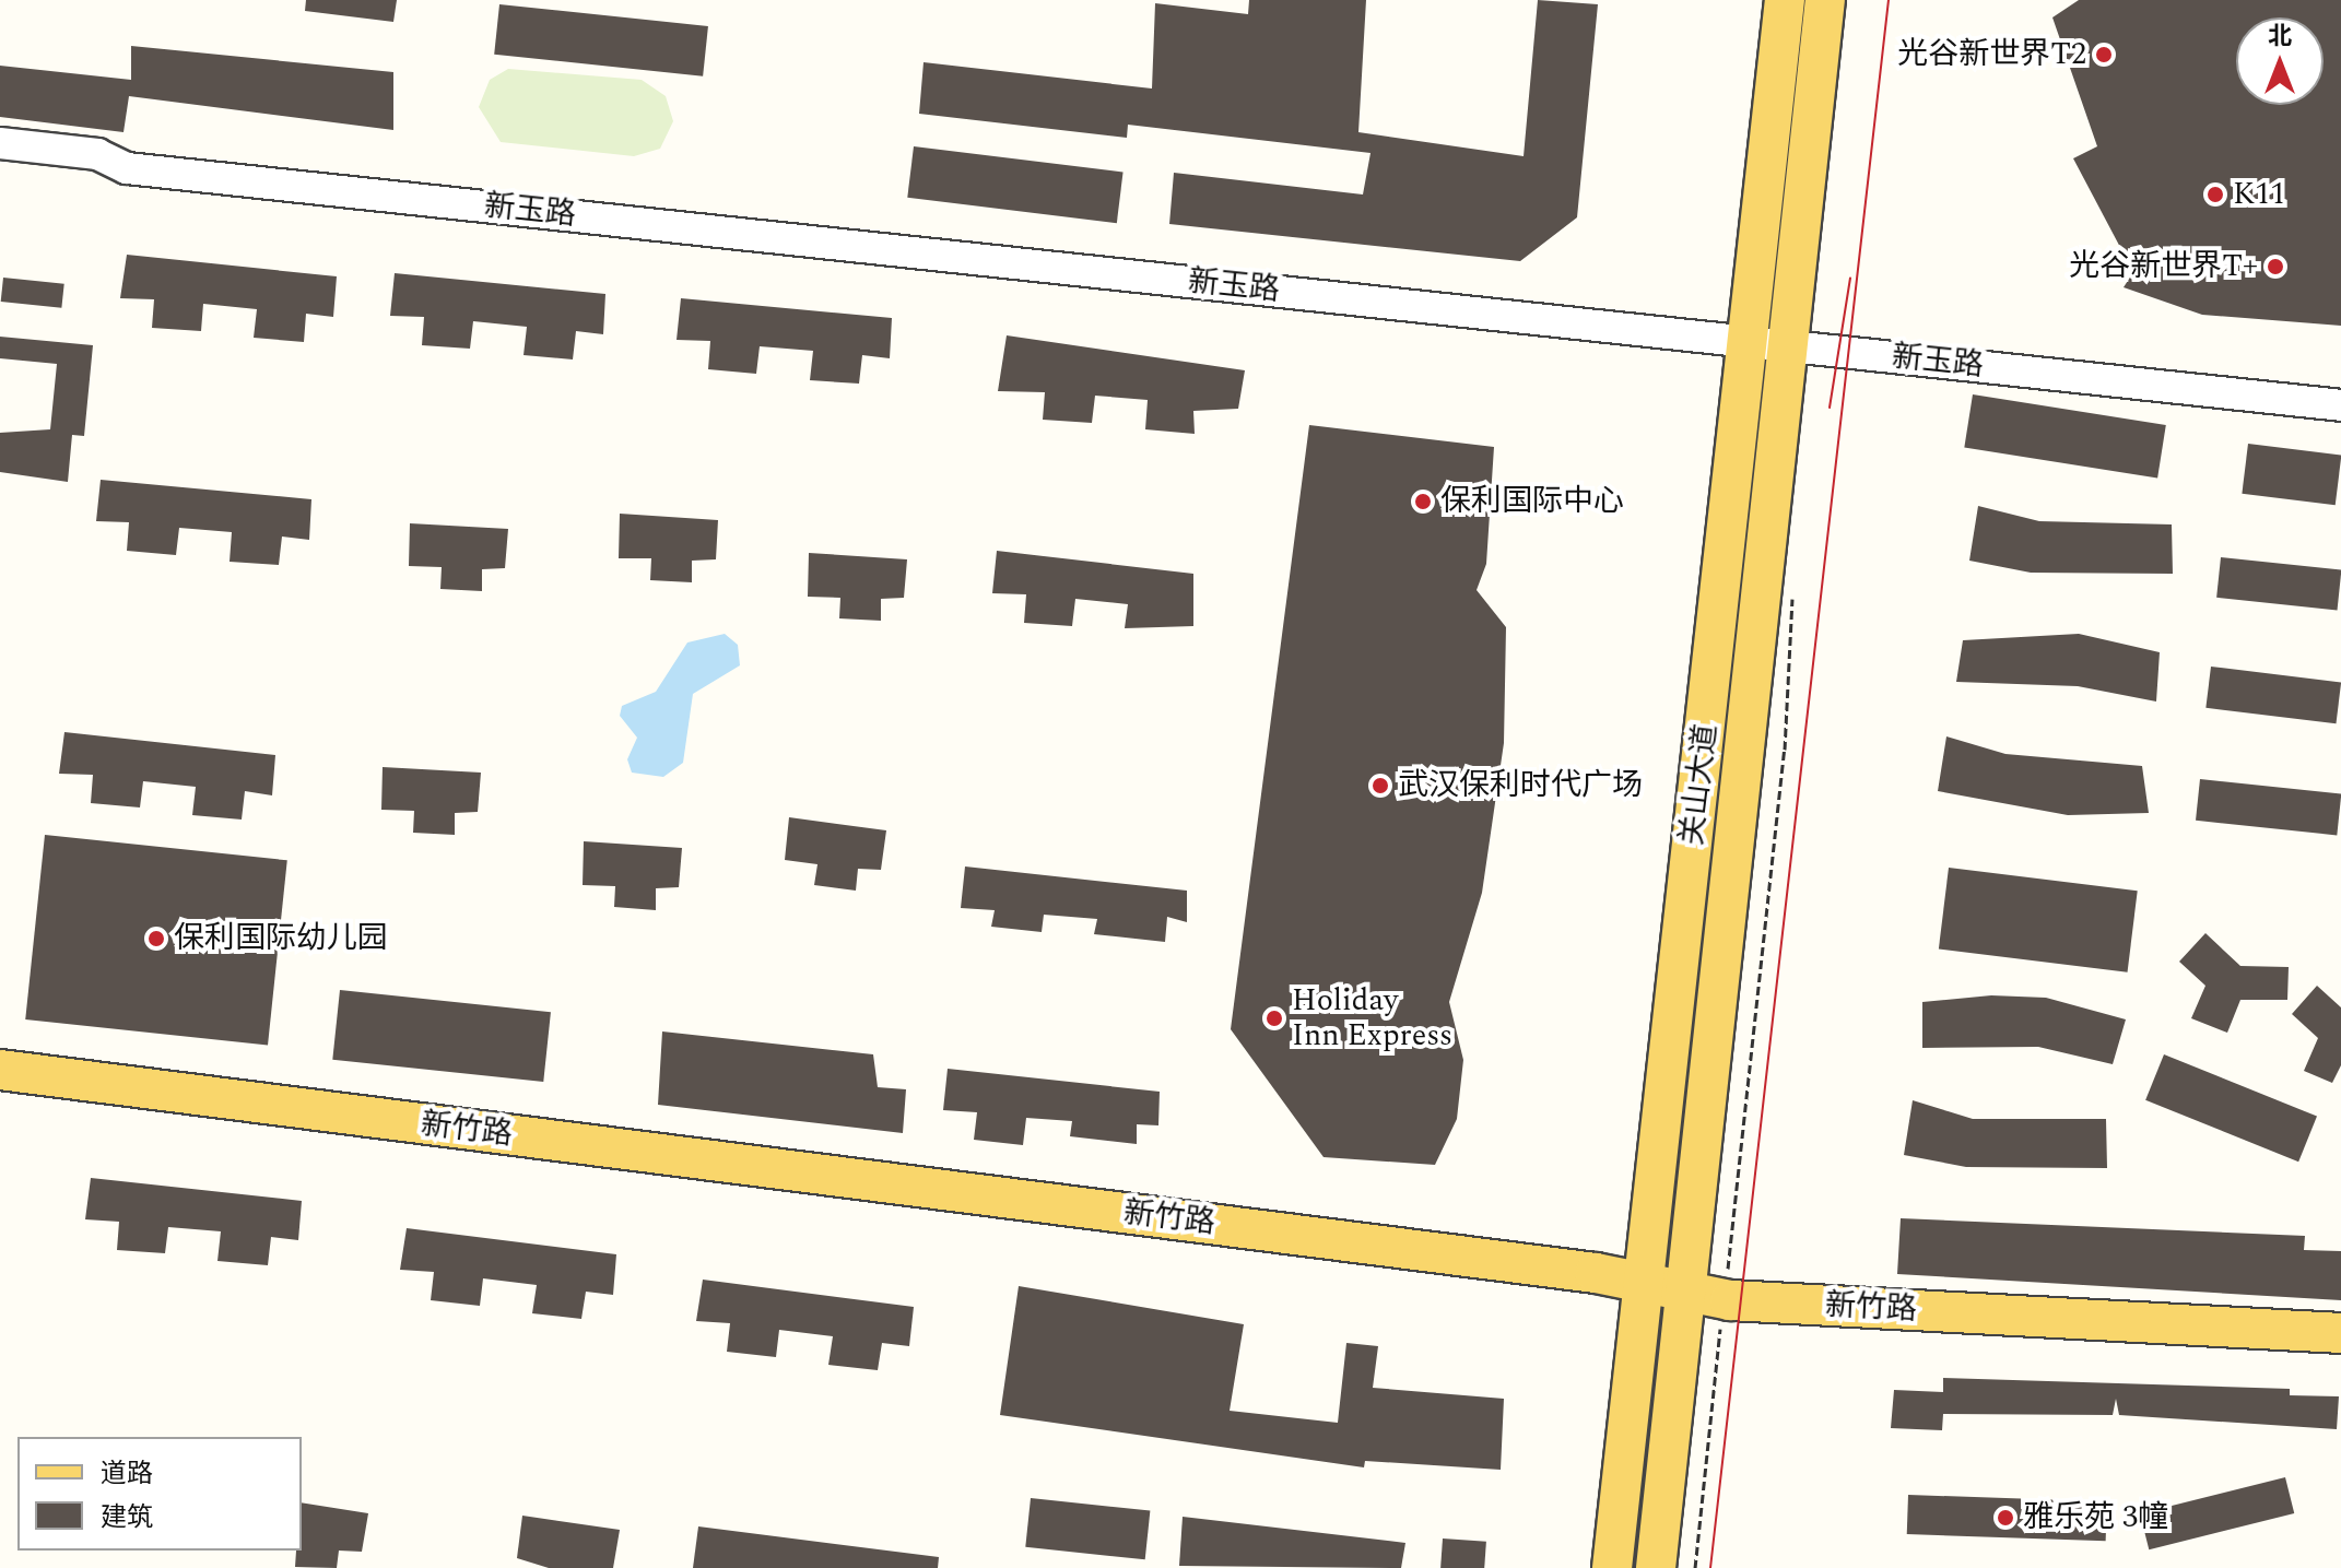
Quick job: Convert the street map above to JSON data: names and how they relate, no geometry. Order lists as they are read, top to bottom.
{
  "streets": {
    "main road": ["关山大道", "新竹路"],
    "street": ["新玉路"]
  },
  "crossings": [
    ["新玉路", "关山大道"],
    ["关山大道", "新竹路"]
  ],
  "places": [
    "光谷新世界T2",
    "K11",
    "光谷新世界T+",
    "保利国际中心",
    "武汉保利时代广场",
    "保利国际幼儿园",
    "Holiday Inn Express",
    "雅乐苑 3幢"
  ],
  "legend": ["道路", "建筑"],
  "north": "top"
}
